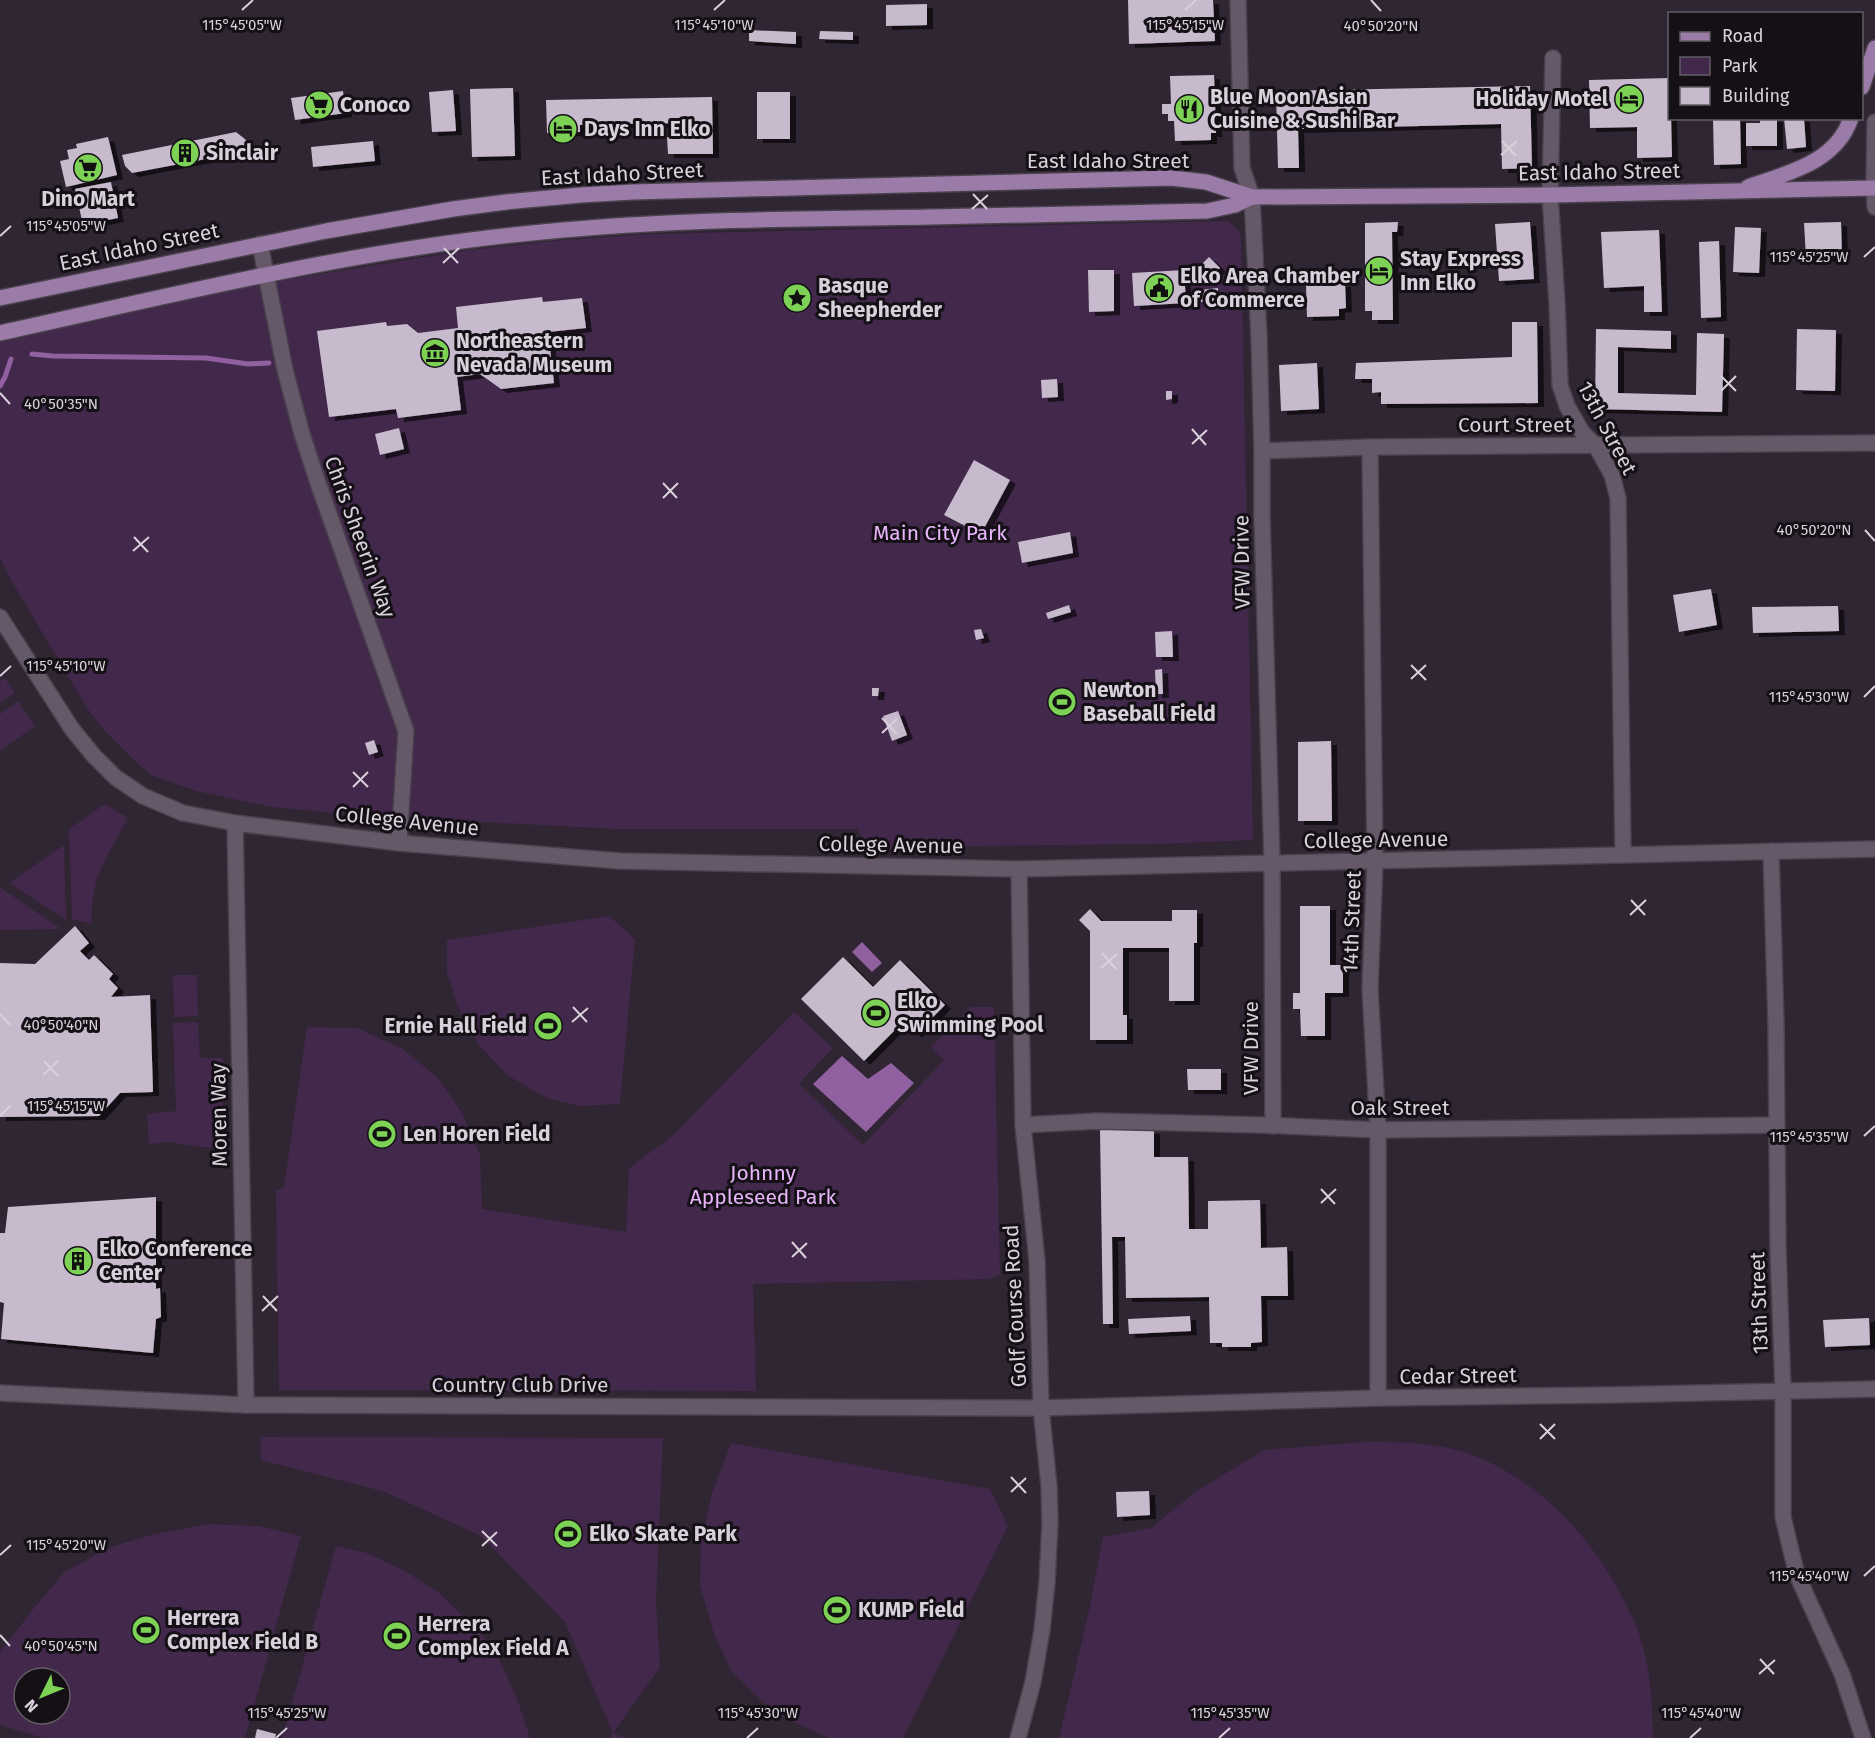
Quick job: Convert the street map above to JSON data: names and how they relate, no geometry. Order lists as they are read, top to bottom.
{
  "streets": {
    "main road": ["East Idaho Street"],
    "street": [
      "Court Street",
      "13th Street",
      "Chris Sheerin Way",
      "VFW Drive",
      "College Avenue",
      "14th Street",
      "Oak Street",
      "Moren Way",
      "Golf Course Road",
      "Cedar Street",
      "Country Club Drive"
    ]
  },
  "crossings": [
    ["East Idaho Street", "13th Street"],
    ["East Idaho Street", "Chris Sheerin Way"],
    ["East Idaho Street", "VFW Drive"],
    ["Court Street", "13th Street"],
    ["Court Street", "VFW Drive"],
    ["Court Street", "14th Street"],
    ["13th Street", "College Avenue"],
    ["13th Street", "Oak Street"],
    ["13th Street", "Cedar Street"],
    ["Chris Sheerin Way", "College Avenue"],
    ["VFW Drive", "College Avenue"],
    ["VFW Drive", "Oak Street"],
    ["College Avenue", "14th Street"],
    ["College Avenue", "Moren Way"],
    ["College Avenue", "Golf Course Road"],
    ["14th Street", "Oak Street"],
    ["14th Street", "Cedar Street"],
    ["Oak Street", "Golf Course Road"],
    ["Moren Way", "Country Club Drive"],
    ["Golf Course Road", "Cedar Street"],
    ["Golf Course Road", "Country Club Drive"],
    ["Cedar Street", "Country Club Drive"]
  ],
  "parks": ["Main City Park", "Johnny Appleseed Park"],
  "places": {
    "hotel": ["Holiday Motel", "Days Inn Elko", "Stay Express Inn Elko"],
    "supermarket": ["Conoco", "Dino Mart"],
    "restaurant": ["Blue Moon Asian Cuisine & Sushi Bar"],
    "building": ["Sinclair", "Elko Conference Center"],
    "public building": ["Elko Area Chamber of Commerce"],
    "place": ["Basque Sheepherder"],
    "museum": ["Northeastern Nevada Museum"],
    "sports": [
      "Newton Baseball Field",
      "Elko Swimming Pool",
      "Ernie Hall Field",
      "Len Horen Field",
      "Elko Skate Park",
      "KUMP Field",
      "Herrera Complex Field B",
      "Herrera Complex Field A"
    ]
  },
  "legend": ["Road", "Park", "Building"],
  "north": "bottom left",
  "coordinates": [
    "115°45'05\"W",
    "115°45'10\"W",
    "115°45'15\"W",
    "40°50'20\"N",
    "115°45'25\"W",
    "40°50'35\"N",
    "115°45'30\"W",
    "40°50'40\"N",
    "115°45'35\"W",
    "115°45'20\"W",
    "115°45'40\"W",
    "40°50'45\"N"
  ]
}
